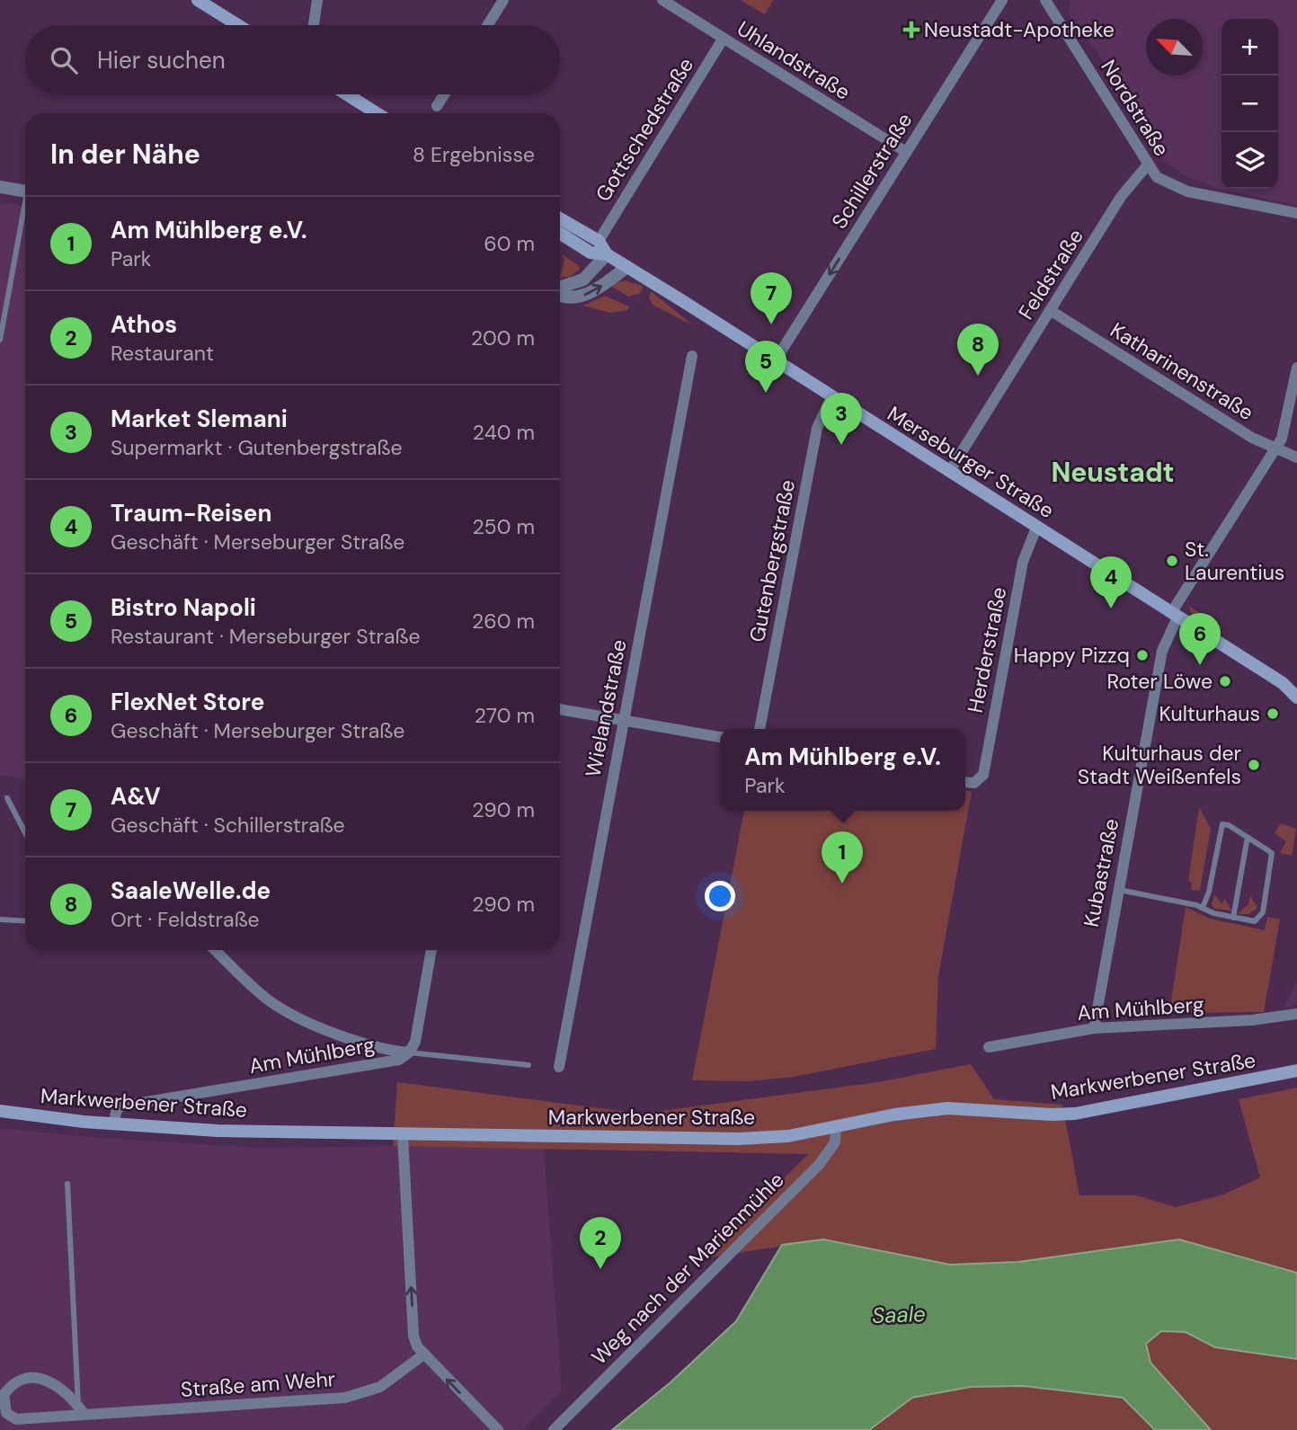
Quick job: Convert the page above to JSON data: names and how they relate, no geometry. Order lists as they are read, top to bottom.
{
  "streets": {
    "main road": ["Merseburger Straße", "Markwerbener Straße"],
    "street": [
      "Uhlandstraße",
      "Nordstraße",
      "Gottschedstraße",
      "Schillerstraße",
      "Feldstraße",
      "Katharinenstraße",
      "Gutenbergstraße",
      "Herderstraße",
      "Wielandstraße",
      "Kubastraße",
      "Am Mühlberg",
      "Weg nach der Marienmühle",
      "Straße am Wehr"
    ]
  },
  "crossings": [
    ["Uhlandstraße", "Gottschedstraße"],
    ["Uhlandstraße", "Schillerstraße"],
    ["Nordstraße", "Feldstraße"],
    ["Gottschedstraße", "Merseburger Straße"],
    ["Schillerstraße", "Merseburger Straße"],
    ["Feldstraße", "Katharinenstraße"],
    ["Feldstraße", "Merseburger Straße"],
    ["Katharinenstraße", "Kubastraße"],
    ["Merseburger Straße", "Gutenbergstraße"],
    ["Merseburger Straße", "Herderstraße"],
    ["Merseburger Straße", "Kubastraße"],
    ["Kubastraße", "Am Mühlberg"],
    ["Am Mühlberg", "Markwerbener Straße"],
    ["Markwerbener Straße", "Weg nach der Marienmühle"]
  ],
  "one_way": ["Schillerstraße"],
  "districts": ["Neustadt"],
  "water": ["Saale"],
  "places": {
    "health": ["Neustadt-Apotheke"],
    "other": [
      "St. Laurentius",
      "Happy Pizzq",
      "Roter Löwe",
      "Kulturhaus",
      "Kulturhaus der Stadt Weißenfels"
    ]
  },
  "north": "top left",
  "page": {
    "map_buttons": ["+", "−"],
    "search": "Hier suchen",
    "heading": ["In der Nähe", "8 Ergebnisse"],
    "list": [
      {
        "mark": "1",
        "name": "Am Mühlberg e.V.",
        "note": "Park",
        "value": "60 m"
      },
      {
        "mark": "2",
        "name": "Athos",
        "note": "Restaurant",
        "value": "200 m"
      },
      {
        "mark": "3",
        "name": "Market Slemani",
        "note": "Supermarkt · Gutenbergstraße",
        "value": "240 m"
      },
      {
        "mark": "4",
        "name": "Traum-Reisen",
        "note": "Geschäft · Merseburger Straße",
        "value": "250 m"
      },
      {
        "mark": "5",
        "name": "Bistro Napoli",
        "note": "Restaurant · Merseburger Straße",
        "value": "260 m"
      },
      {
        "mark": "6",
        "name": "FlexNet Store",
        "note": "Geschäft · Merseburger Straße",
        "value": "270 m"
      },
      {
        "mark": "7",
        "name": "A&V",
        "note": "Geschäft · Schillerstraße",
        "value": "290 m"
      },
      {
        "mark": "8",
        "name": "SaaleWelle.de",
        "note": "Ort · Feldstraße",
        "value": "290 m"
      }
    ],
    "pins": [
      "7",
      "8",
      "5",
      "3",
      "4",
      "6",
      "1",
      "2"
    ],
    "popup": ["Am Mühlberg e.V.", "Park"]
  }
}
